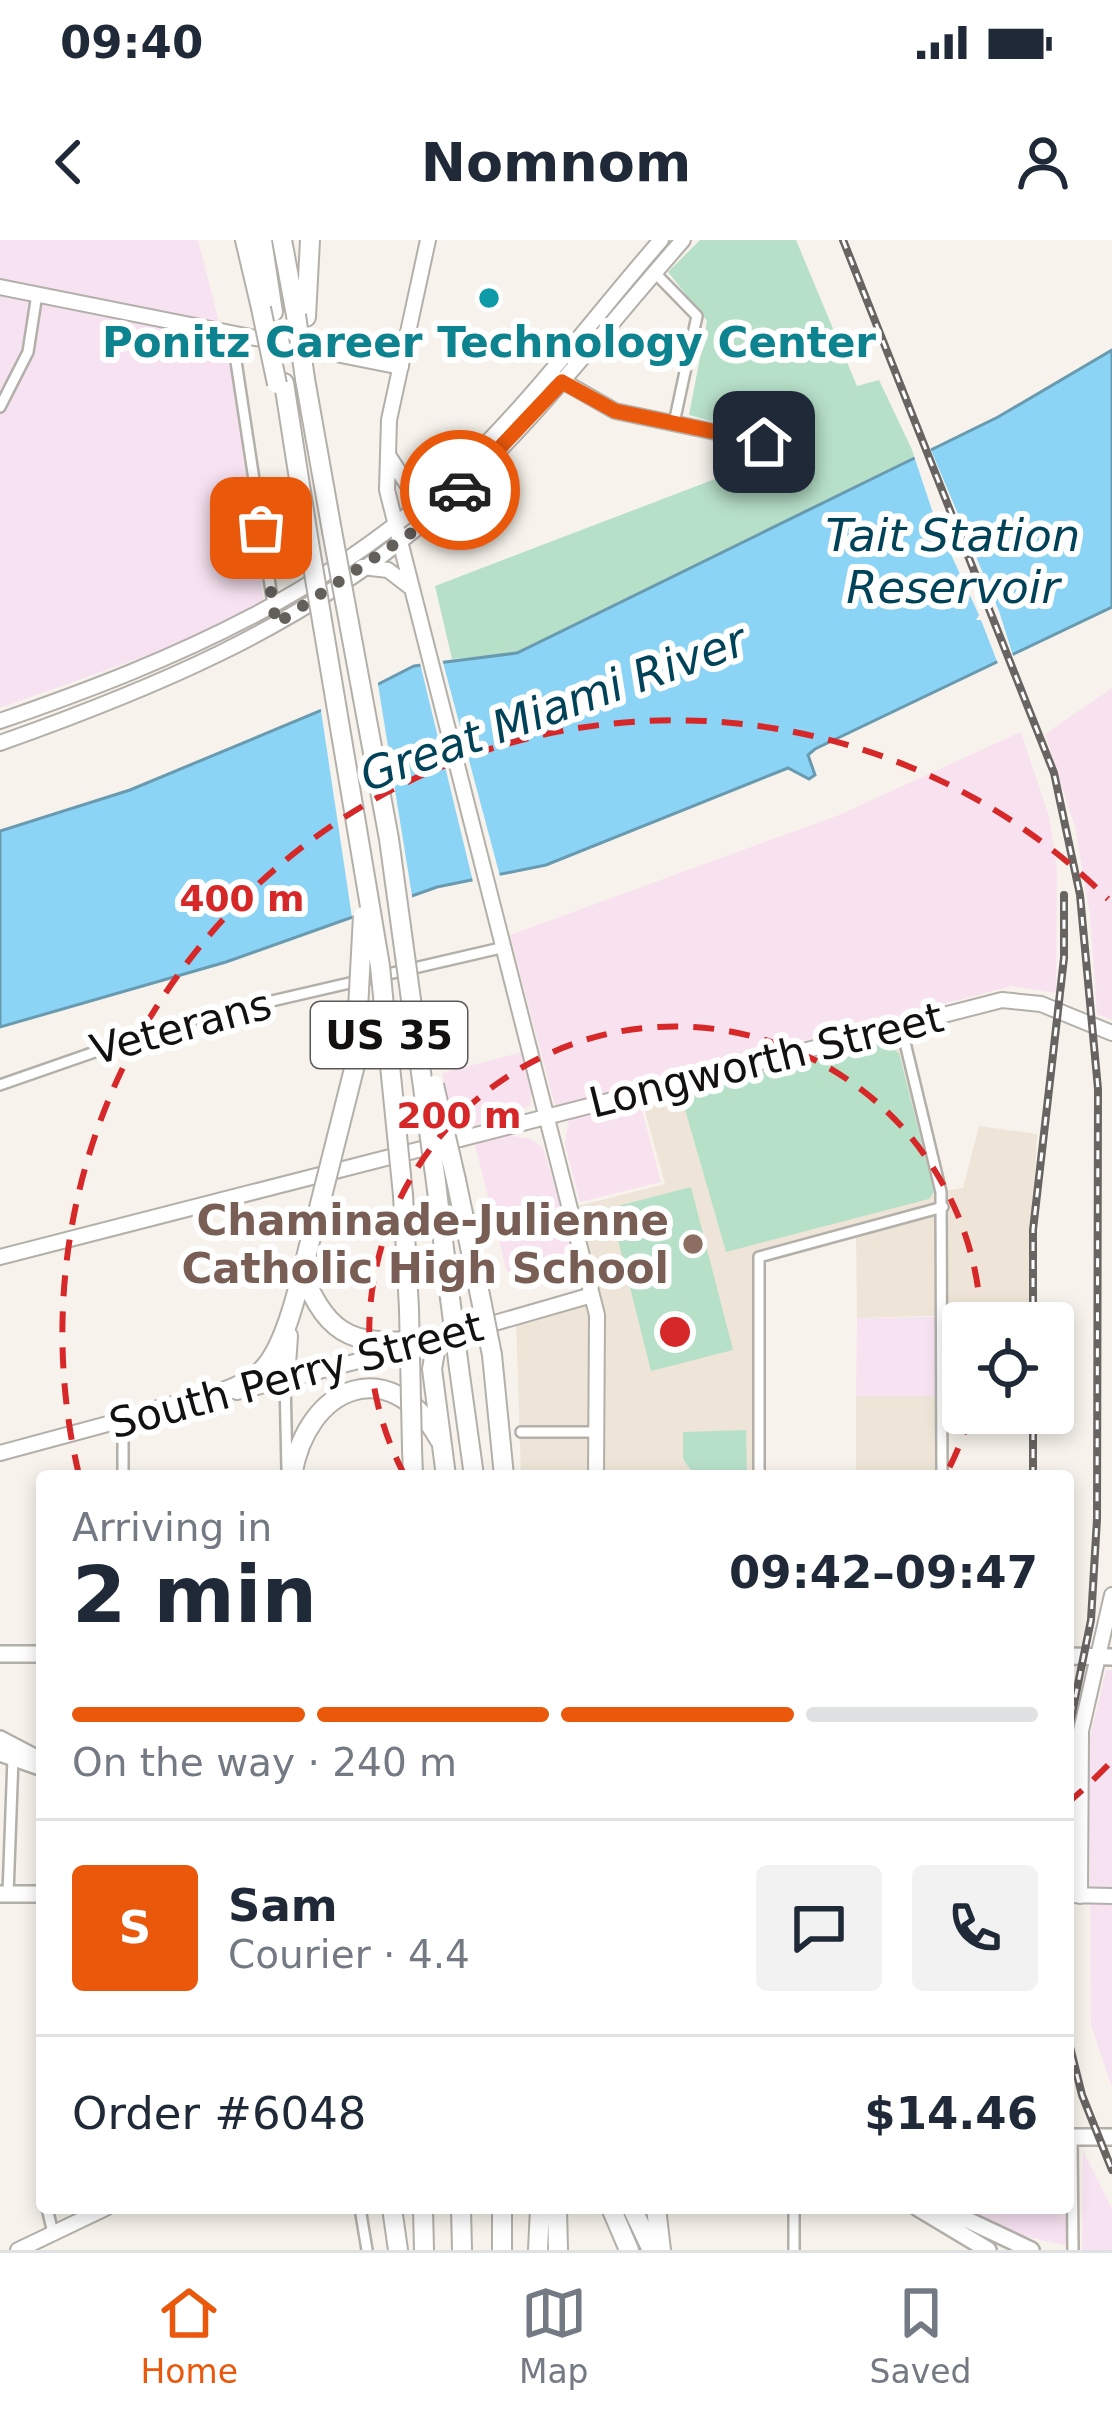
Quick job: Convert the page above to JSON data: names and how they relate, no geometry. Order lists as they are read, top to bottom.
{
  "streets": {
    "highway": ["US 35"],
    "street": ["Veterans", "Longworth Street", "South Perry Street"]
  },
  "water": ["Tait Station Reservoir", "Great Miami River"],
  "places": ["Ponitz Career Technology Center", "Chaminade-Julienne Catholic High School"],
  "page": {
    "status": "09:40",
    "header": "Nomnom",
    "heading": ["2 min", "Arriving in", "09:42–09:47"],
    "panel": [
      "Sam",
      "Courier · 4.4",
      "Order #6048",
      "$14.46"
    ],
    "bar": "On the way · 240 m",
    "round": "S",
    "tabs": ["Home", "Map", "Saved"]
  },
  "rings": ["400 m", "200 m"]
}
